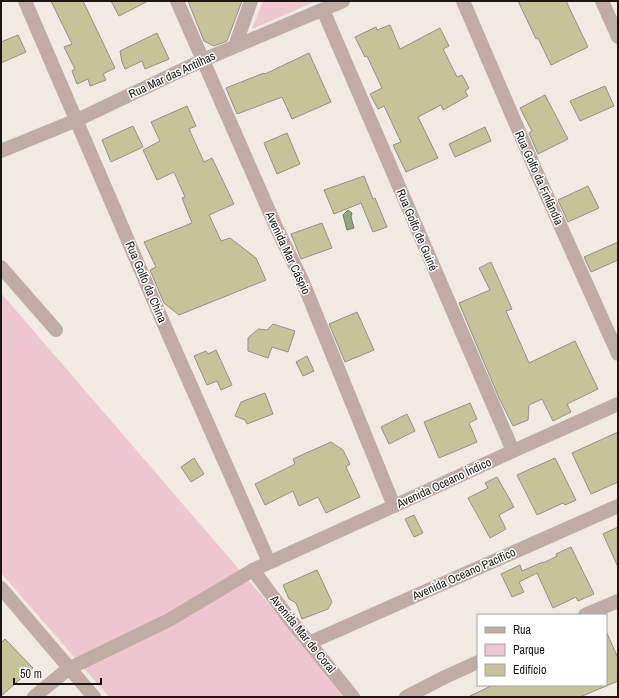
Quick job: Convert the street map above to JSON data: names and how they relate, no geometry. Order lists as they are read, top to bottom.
{
  "streets": {
    "street": [
      "Rua Mar das Antilhas",
      "Rua Golfo da Finlândia",
      "Rua Golfo de Guiné",
      "Avenida Mar Cáspio",
      "Rua Golfo da China",
      "Avenida Oceano Índico",
      "Avenida Oceano Pacífico",
      "Avenida Mar de Coral"
    ]
  },
  "crossings": [
    ["Rua Mar das Antilhas", "Rua Golfo de Guiné"],
    ["Rua Mar das Antilhas", "Avenida Mar Cáspio"],
    ["Rua Mar das Antilhas", "Rua Golfo da China"],
    ["Rua Golfo de Guiné", "Avenida Oceano Índico"],
    ["Avenida Mar Cáspio", "Avenida Oceano Índico"],
    ["Rua Golfo da China", "Avenida Oceano Índico"],
    ["Avenida Oceano Índico", "Avenida Mar de Coral"],
    ["Avenida Oceano Pacífico", "Avenida Mar de Coral"]
  ],
  "legend": ["Rua", "Parque", "Edifício"],
  "scale_bar": "50 m"
}
